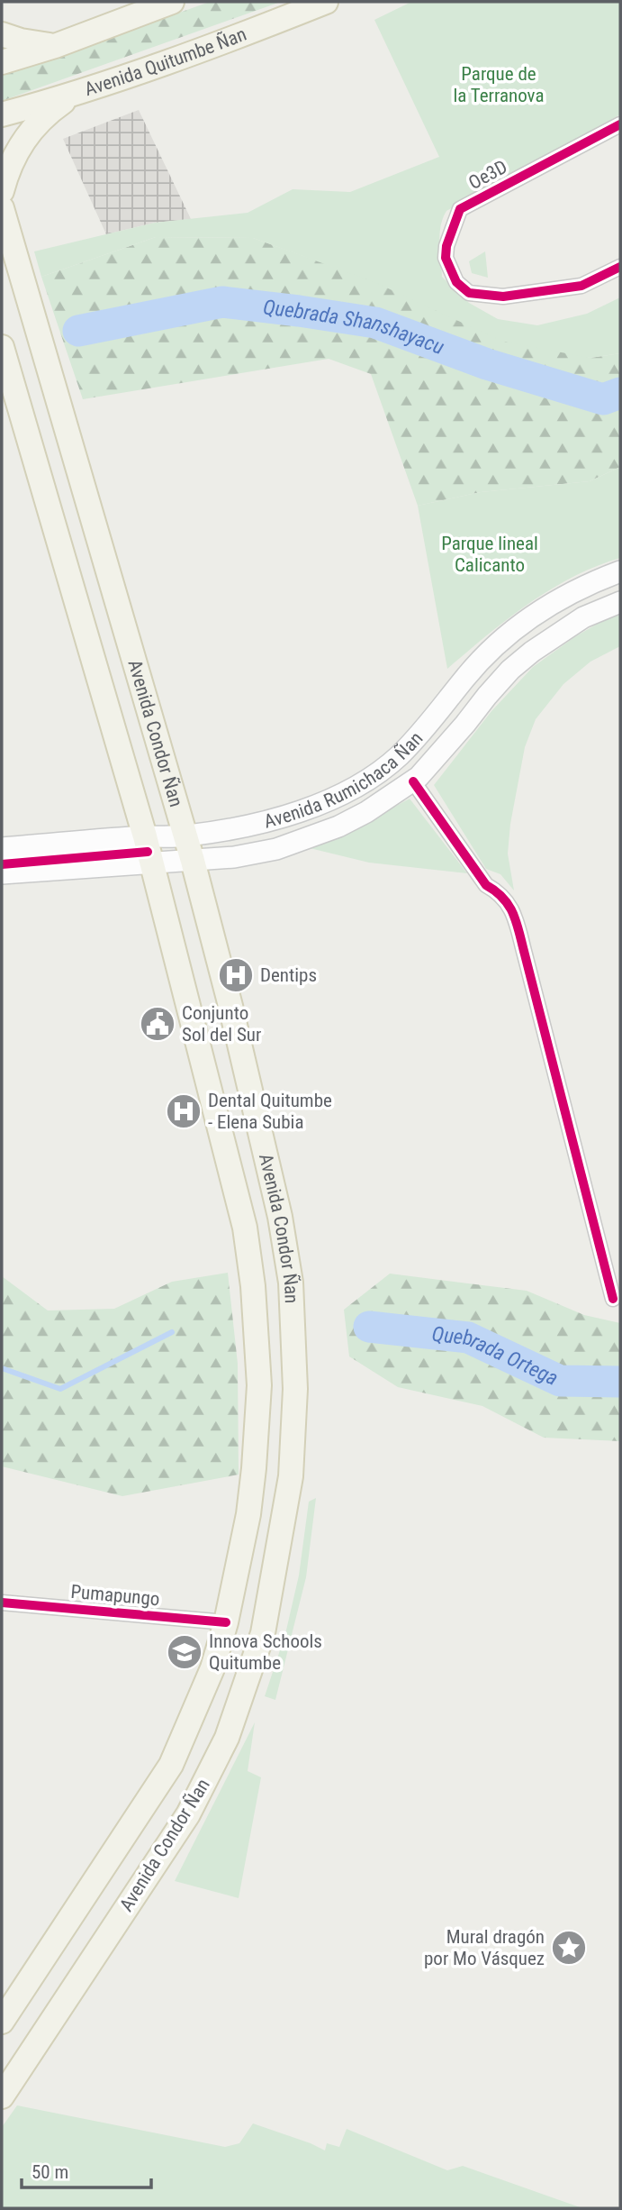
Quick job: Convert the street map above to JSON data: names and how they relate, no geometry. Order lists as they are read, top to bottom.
{
  "streets": {
    "main road": ["Avenida Quitumbe Ñan", "Avenida Condor Ñan", "Avenida Rumichaca Ñan"],
    "street": ["Oe3D", "Pumapungo"]
  },
  "crossings": [
    ["Avenida Condor Ñan", "Avenida Rumichaca Ñan"],
    ["Avenida Condor Ñan", "Pumapungo"]
  ],
  "water": ["Quebrada Shanshayacu", "Quebrada Ortega"],
  "parks": ["Parque de la Terranova", "Parque lineal Calicanto"],
  "places": {
    "hospital": ["Dentips", "Dental Quitumbe - Elena Subia"],
    "public building": ["Conjunto Sol del Sur"],
    "school or university": ["Innova Schools Quitumbe"],
    "place": ["Mural dragón por Mo Vásquez"]
  },
  "scale_bar": "50 m"
}
